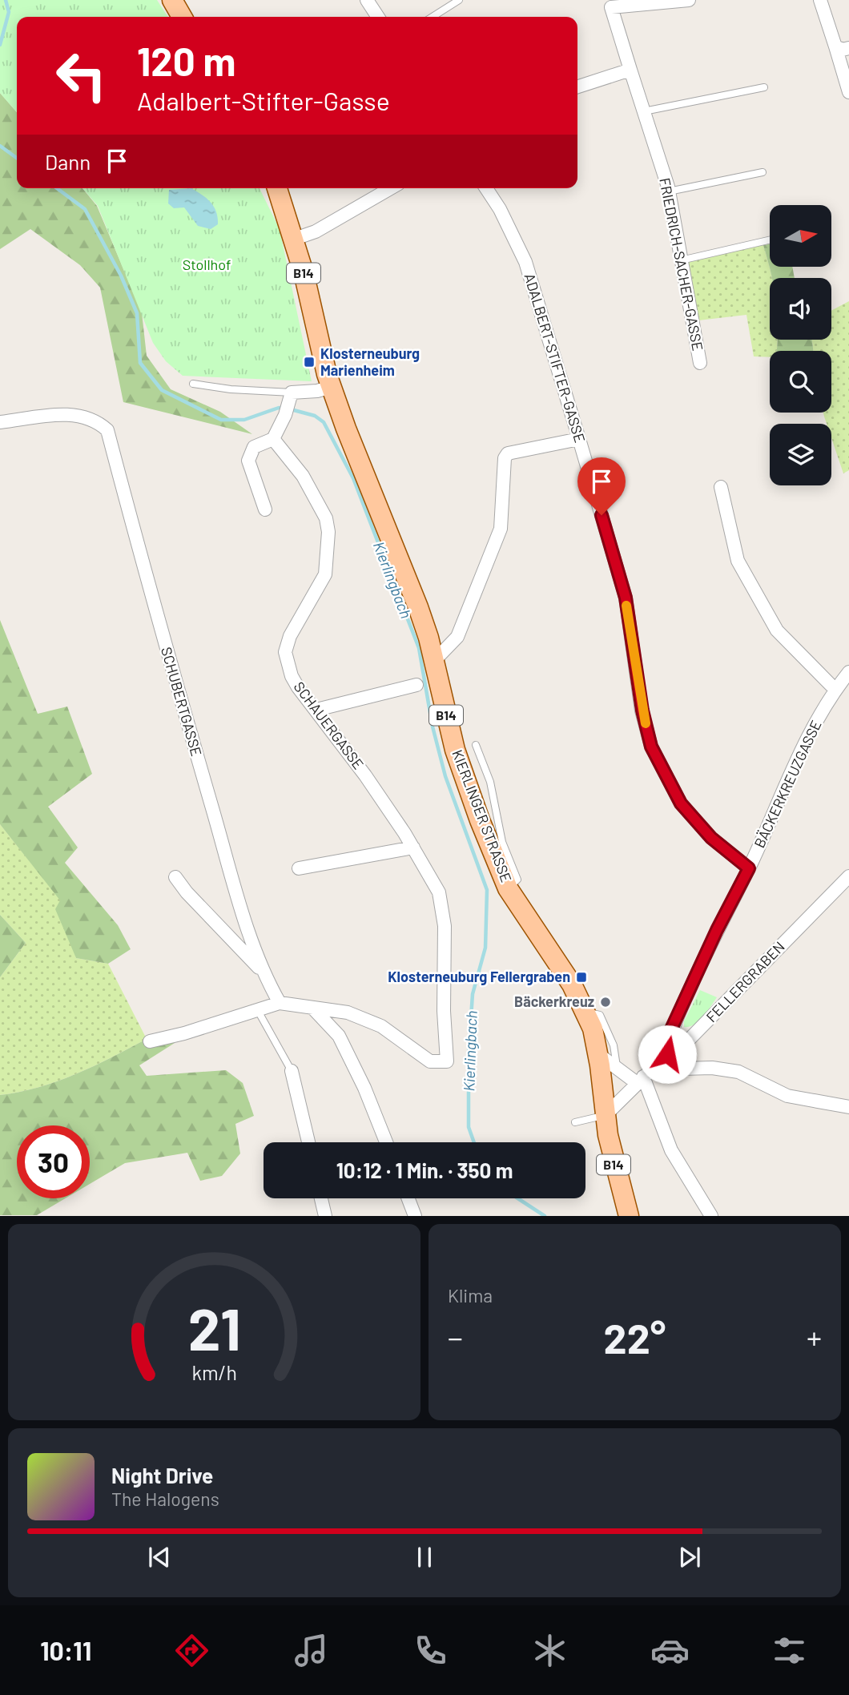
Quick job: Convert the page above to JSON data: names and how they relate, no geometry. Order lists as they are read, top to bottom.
{
  "streets": {
    "main road": ["B14", "KIERLINGER STRASSE"],
    "street": [
      "FRIEDRICH-SACHER-GASSE",
      "ADALBERT-STIFTER-GASSE",
      "SCHUBERTGASSE",
      "SCHAUERGASSE",
      "BÄCKERKREUZGASSE",
      "FELLERGRABEN"
    ]
  },
  "crossings": [
    ["ADALBERT-STIFTER-GASSE", "BÄCKERKREUZGASSE"],
    ["BÄCKERKREUZGASSE", "FELLERGRABEN"],
    ["KIERLINGER STRASSE", "FELLERGRABEN"]
  ],
  "water": ["Kierlingbach"],
  "parks": ["Stollhof"],
  "places": {
    "transit": ["Klosterneuburg Marienheim", "Klosterneuburg Fellergraben"],
    "other": ["Bäckerkreuz"]
  },
  "north": "right",
  "page": {
    "turn": ["120 m", "Adalbert-Stifter-Gasse"],
    "then": "Dann",
    "limit": "30",
    "trip": "10:12 · 1 Min. · 350 m",
    "tile": "Klima",
    "heat": ["−", "22°", "+"],
    "song": ["Night Drive", "The Halogens"],
    "tabs": "10:11",
    "gauge": ["21", "km/h"]
  }
}
